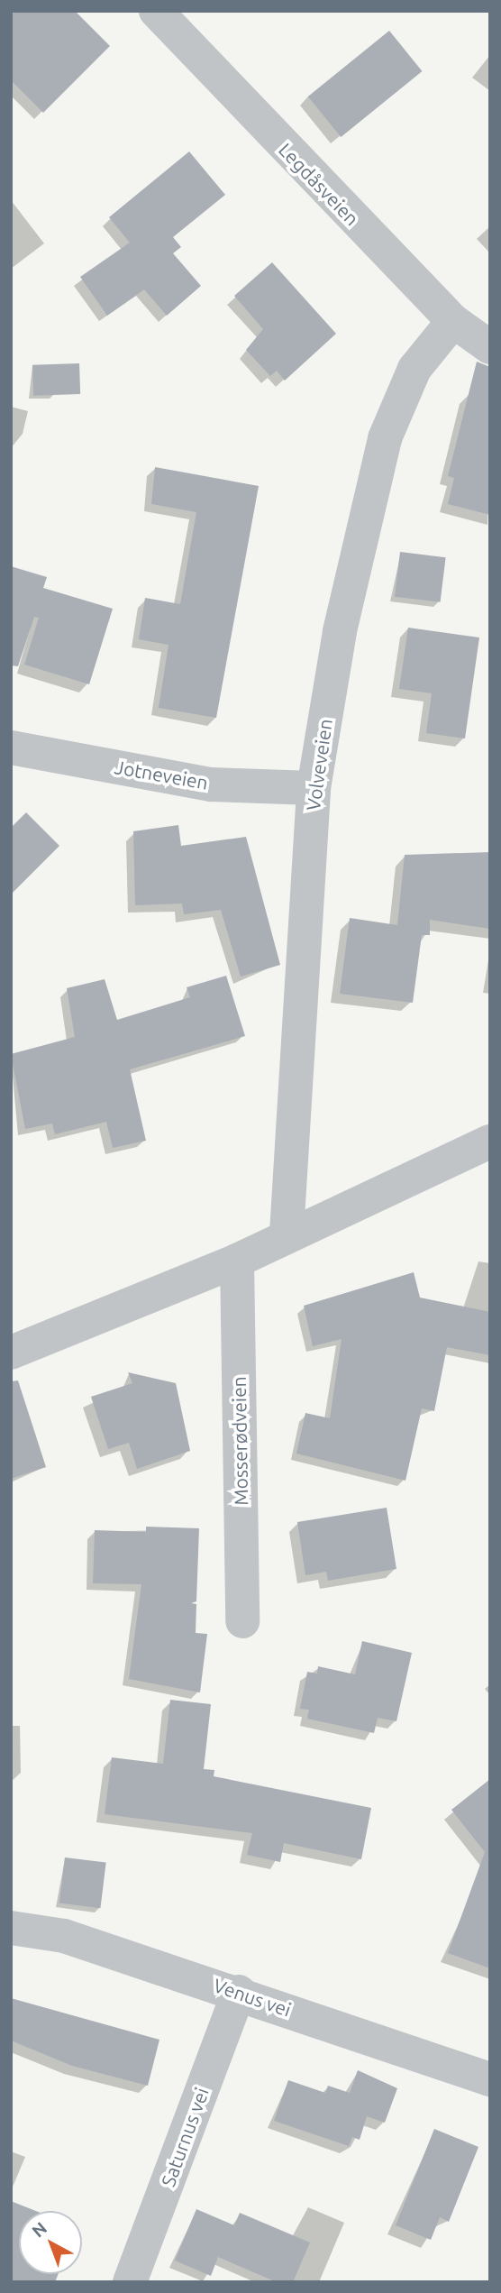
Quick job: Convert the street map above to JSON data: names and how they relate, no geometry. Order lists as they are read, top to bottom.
{
  "streets": {
    "street": [
      "Legdåsveien",
      "Volveveien",
      "Jotneveien",
      "Mosserødveien",
      "Venus vei",
      "Saturnus vei"
    ]
  },
  "crossings": [
    ["Legdåsveien", "Volveveien"],
    ["Volveveien", "Jotneveien"],
    ["Venus vei", "Saturnus vei"]
  ],
  "north": "top left"
}
